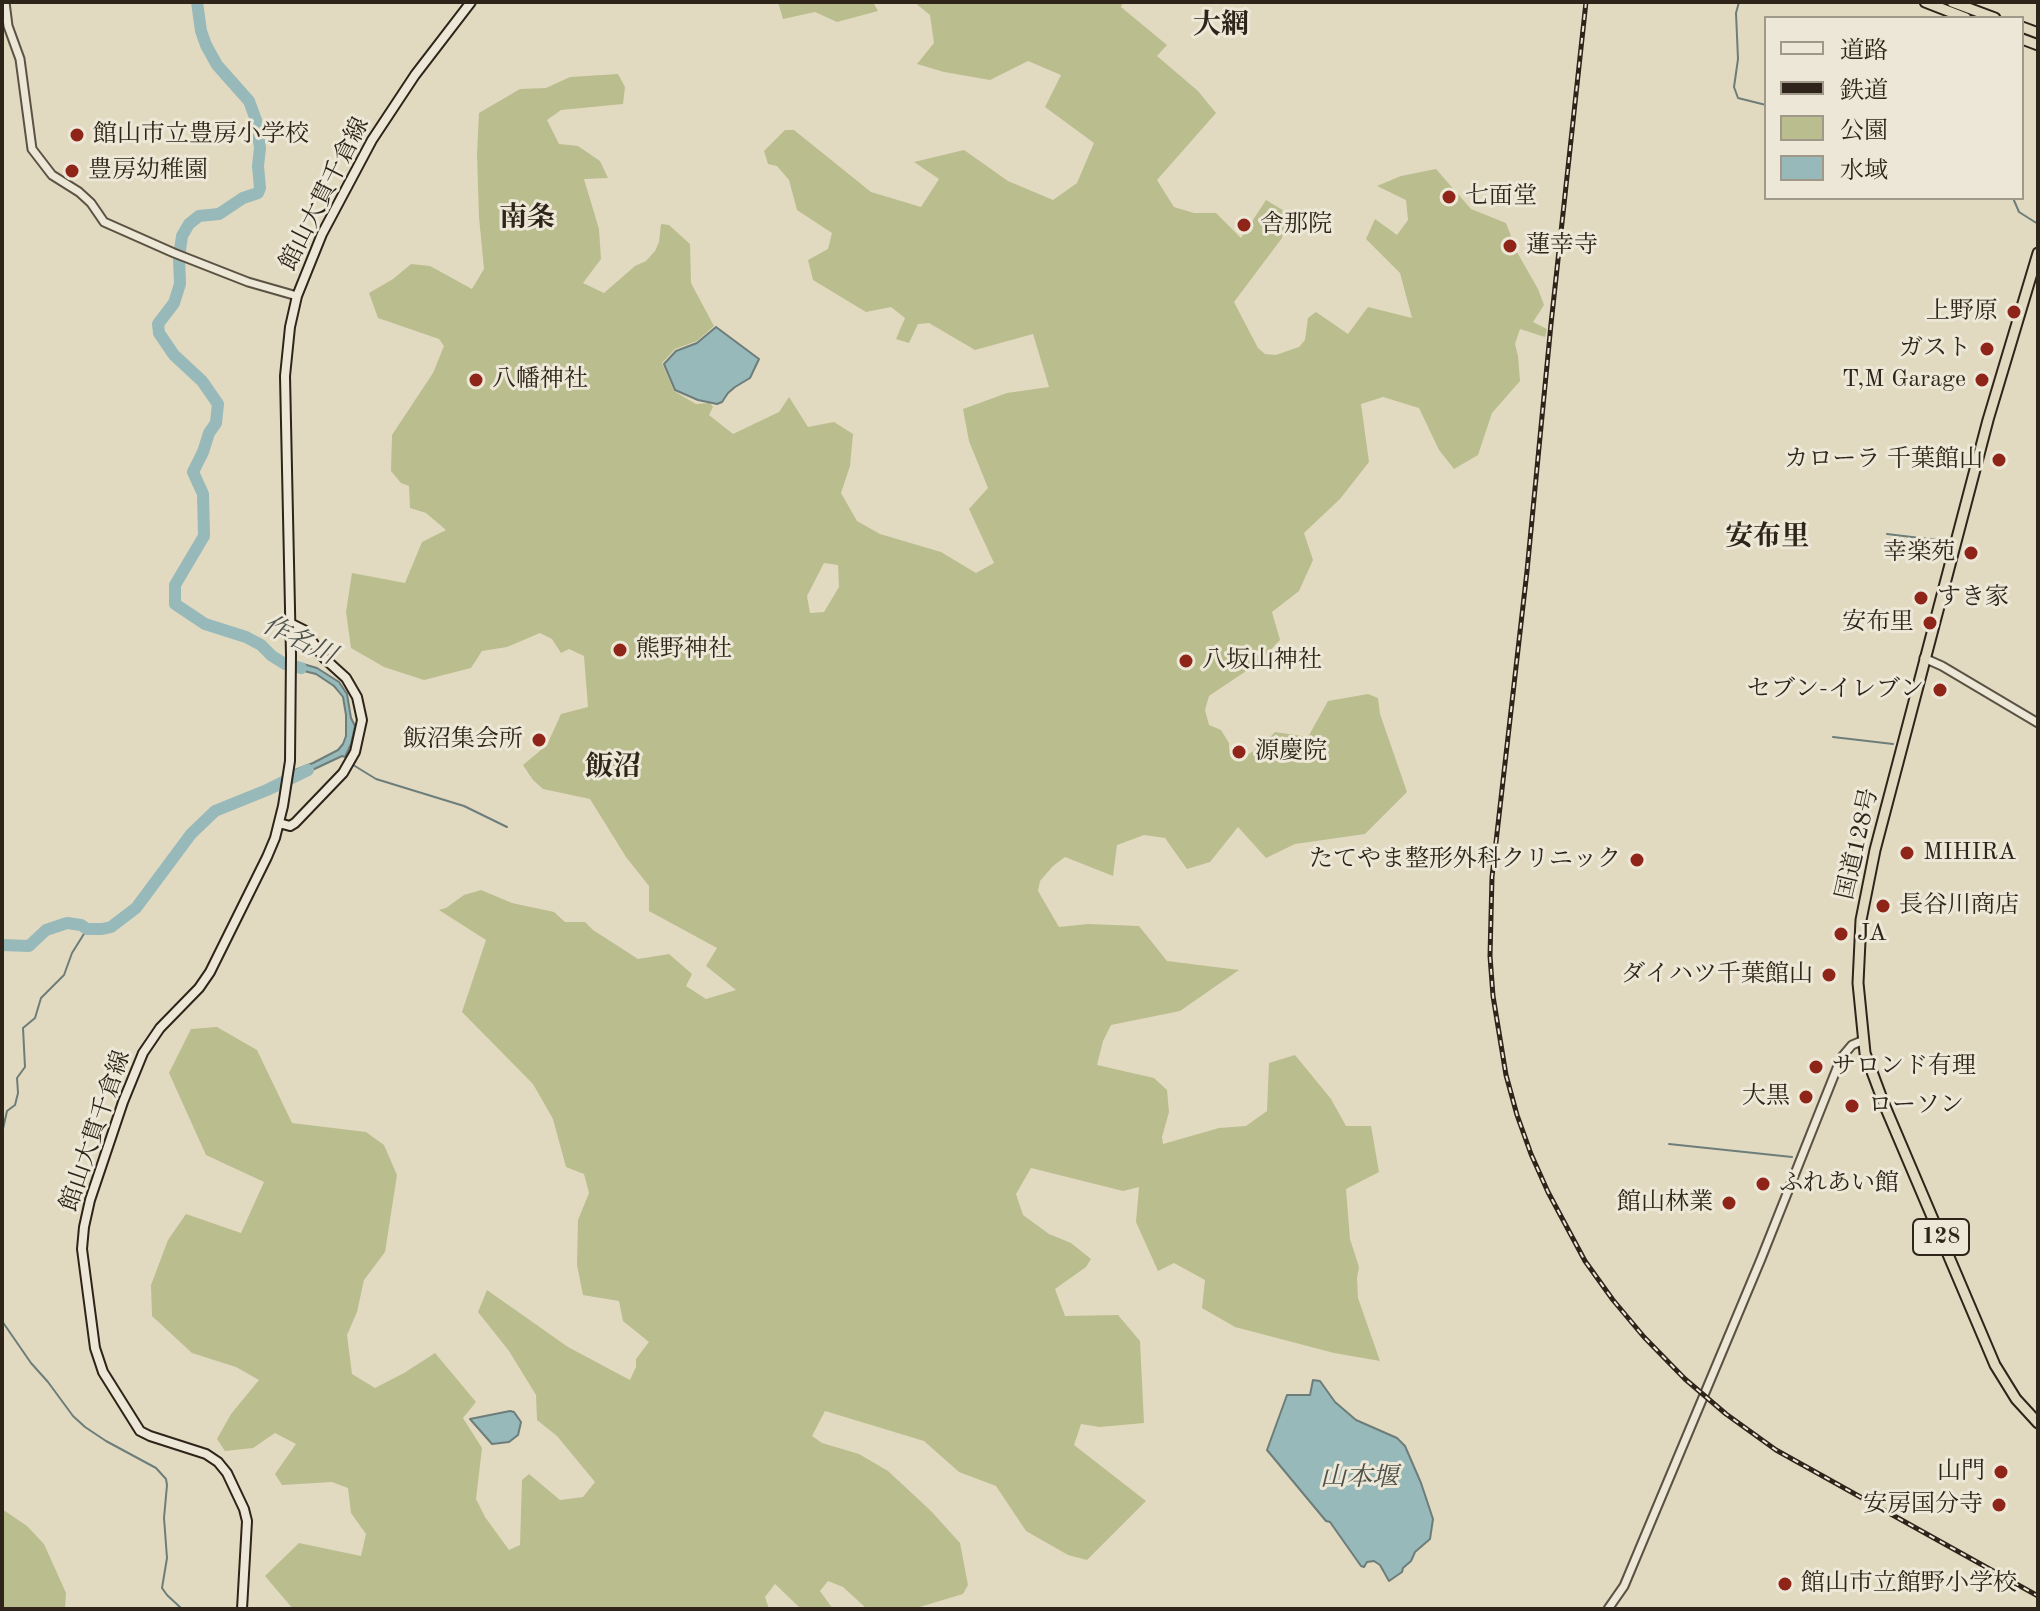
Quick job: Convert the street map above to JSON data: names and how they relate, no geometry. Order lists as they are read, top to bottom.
{
  "streets": {
    "highway": ["国道128号", "128"],
    "main road": ["館山大貫千倉線"]
  },
  "districts": [
    "大網",
    "南条",
    "安布里",
    "飯沼"
  ],
  "water": ["作名川", "山本堰"],
  "places": [
    "館山市立豊房小学校",
    "豊房幼稚園",
    "七面堂",
    "舎那院",
    "蓮幸寺",
    "上野原",
    "ガスト",
    "八幡神社",
    "T,M Garage",
    "カローラ 千葉館山",
    "幸楽苑",
    "すき家",
    "安布里",
    "熊野神社",
    "八坂山神社",
    "セブン-イレブン",
    "飯沼集会所",
    "源慶院",
    "MIHIRA",
    "たてやま整形外科クリニック",
    "長谷川商店",
    "JA",
    "ダイハツ千葉館山",
    "サロンド有理",
    "大黒",
    "ローソン",
    "ふれあい館",
    "館山林業",
    "山門",
    "安房国分寺",
    "館山市立館野小学校"
  ],
  "legend": [
    "道路",
    "鉄道",
    "公園",
    "水域"
  ]
}
